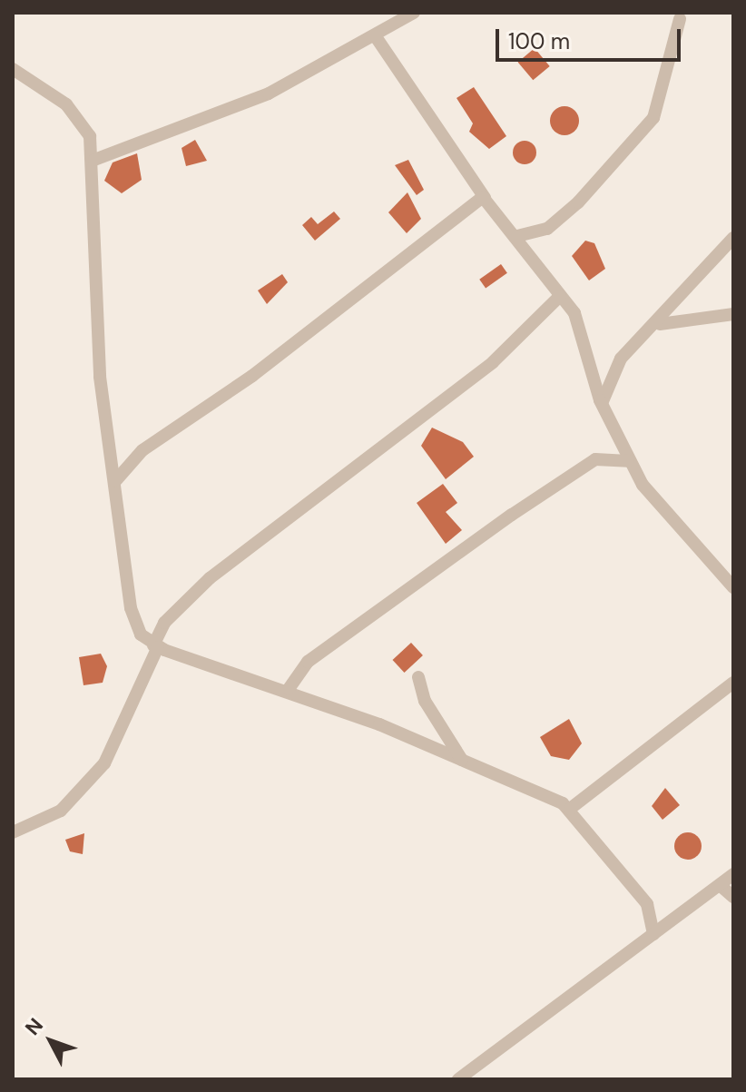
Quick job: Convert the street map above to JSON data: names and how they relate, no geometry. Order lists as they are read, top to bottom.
{
  "scale_bar": "100 m",
  "north": "top left"
}
